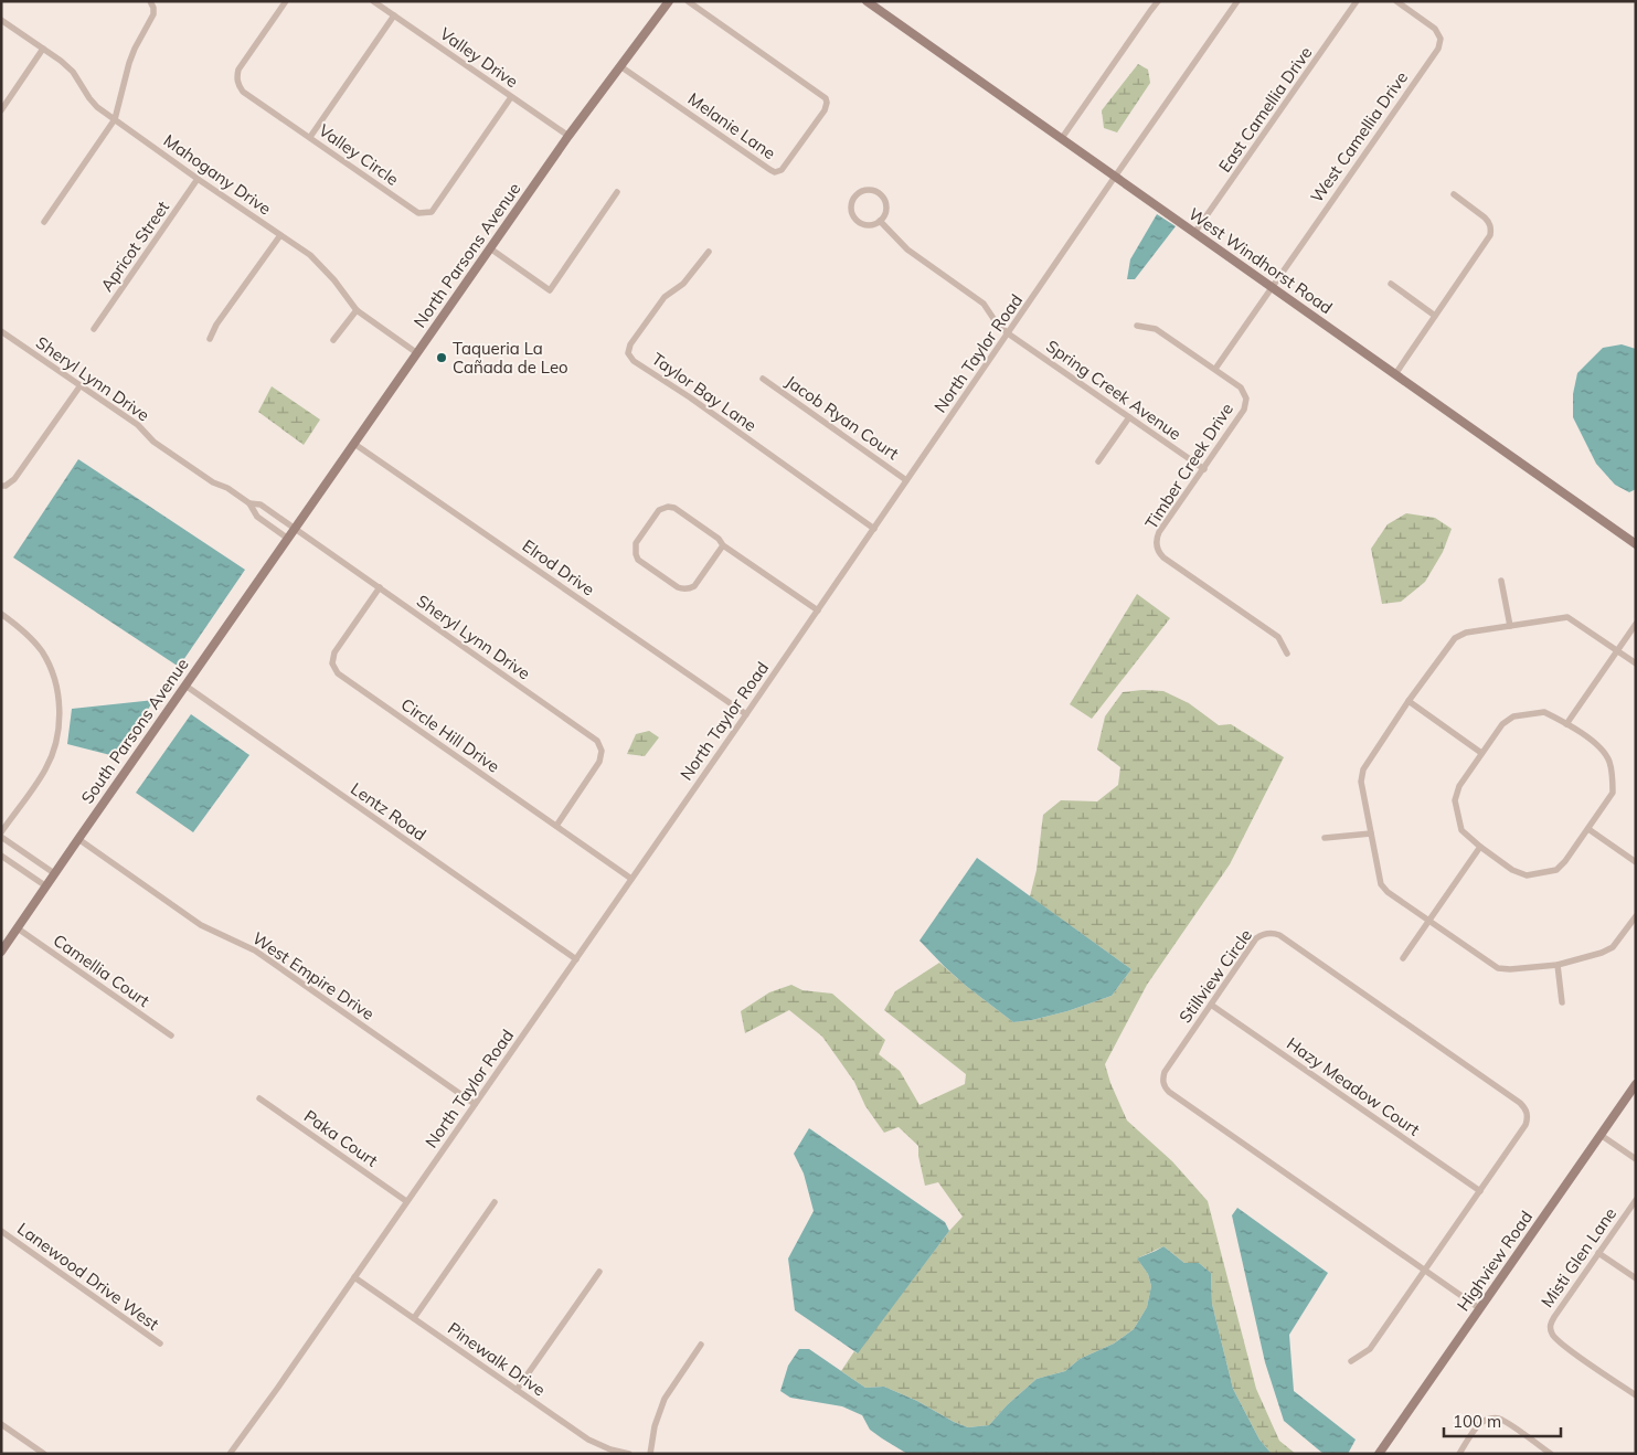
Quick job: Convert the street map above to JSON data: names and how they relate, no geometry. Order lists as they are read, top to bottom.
{
  "streets": {
    "street": [
      "Valley Drive",
      "East Camellia Drive",
      "Melanie Lane",
      "West Camellia Drive",
      "Valley Circle",
      "Mahogany Drive",
      "Apricot Street",
      "North Parsons Avenue",
      "West Windhorst Road",
      "North Taylor Road",
      "Sheryl Lynn Drive",
      "Spring Creek Avenue",
      "Taylor Bay Lane",
      "Jacob Ryan Court",
      "Timber Creek Drive",
      "Elrod Drive",
      "South Parsons Avenue",
      "Circle Hill Drive",
      "Lentz Road",
      "Camellia Court",
      "West Empire Drive",
      "Stillview Circle",
      "Hazy Meadow Court",
      "Paka Court",
      "Misti Glen Lane",
      "Highview Road",
      "Lanewood Drive West",
      "Pinewalk Drive"
    ]
  },
  "crossings": [
    ["Valley Drive", "Valley Circle"],
    ["Valley Drive", "North Parsons Avenue"],
    ["East Camellia Drive", "West Windhorst Road"],
    ["Melanie Lane", "North Parsons Avenue"],
    ["West Camellia Drive", "West Windhorst Road"],
    ["West Camellia Drive", "Timber Creek Drive"],
    ["Mahogany Drive", "Apricot Street"],
    ["Mahogany Drive", "North Parsons Avenue"],
    ["North Parsons Avenue", "Sheryl Lynn Drive"],
    ["North Parsons Avenue", "Elrod Drive"],
    ["North Parsons Avenue", "South Parsons Avenue"],
    ["West Windhorst Road", "North Taylor Road"],
    ["North Taylor Road", "Spring Creek Avenue"],
    ["North Taylor Road", "Taylor Bay Lane"],
    ["North Taylor Road", "Jacob Ryan Court"],
    ["North Taylor Road", "Elrod Drive"],
    ["North Taylor Road", "Circle Hill Drive"],
    ["North Taylor Road", "Lentz Road"],
    ["North Taylor Road", "West Empire Drive"],
    ["North Taylor Road", "Paka Court"],
    ["North Taylor Road", "Pinewalk Drive"],
    ["Sheryl Lynn Drive", "South Parsons Avenue"],
    ["Sheryl Lynn Drive", "Circle Hill Drive"],
    ["Spring Creek Avenue", "Timber Creek Drive"],
    ["South Parsons Avenue", "Lentz Road"],
    ["South Parsons Avenue", "Camellia Court"],
    ["South Parsons Avenue", "West Empire Drive"],
    ["Stillview Circle", "Hazy Meadow Court"],
    ["Stillview Circle", "Highview Road"]
  ],
  "places": ["Taqueria La Cañada de Leo"],
  "scale_bar": "100 m"
}
